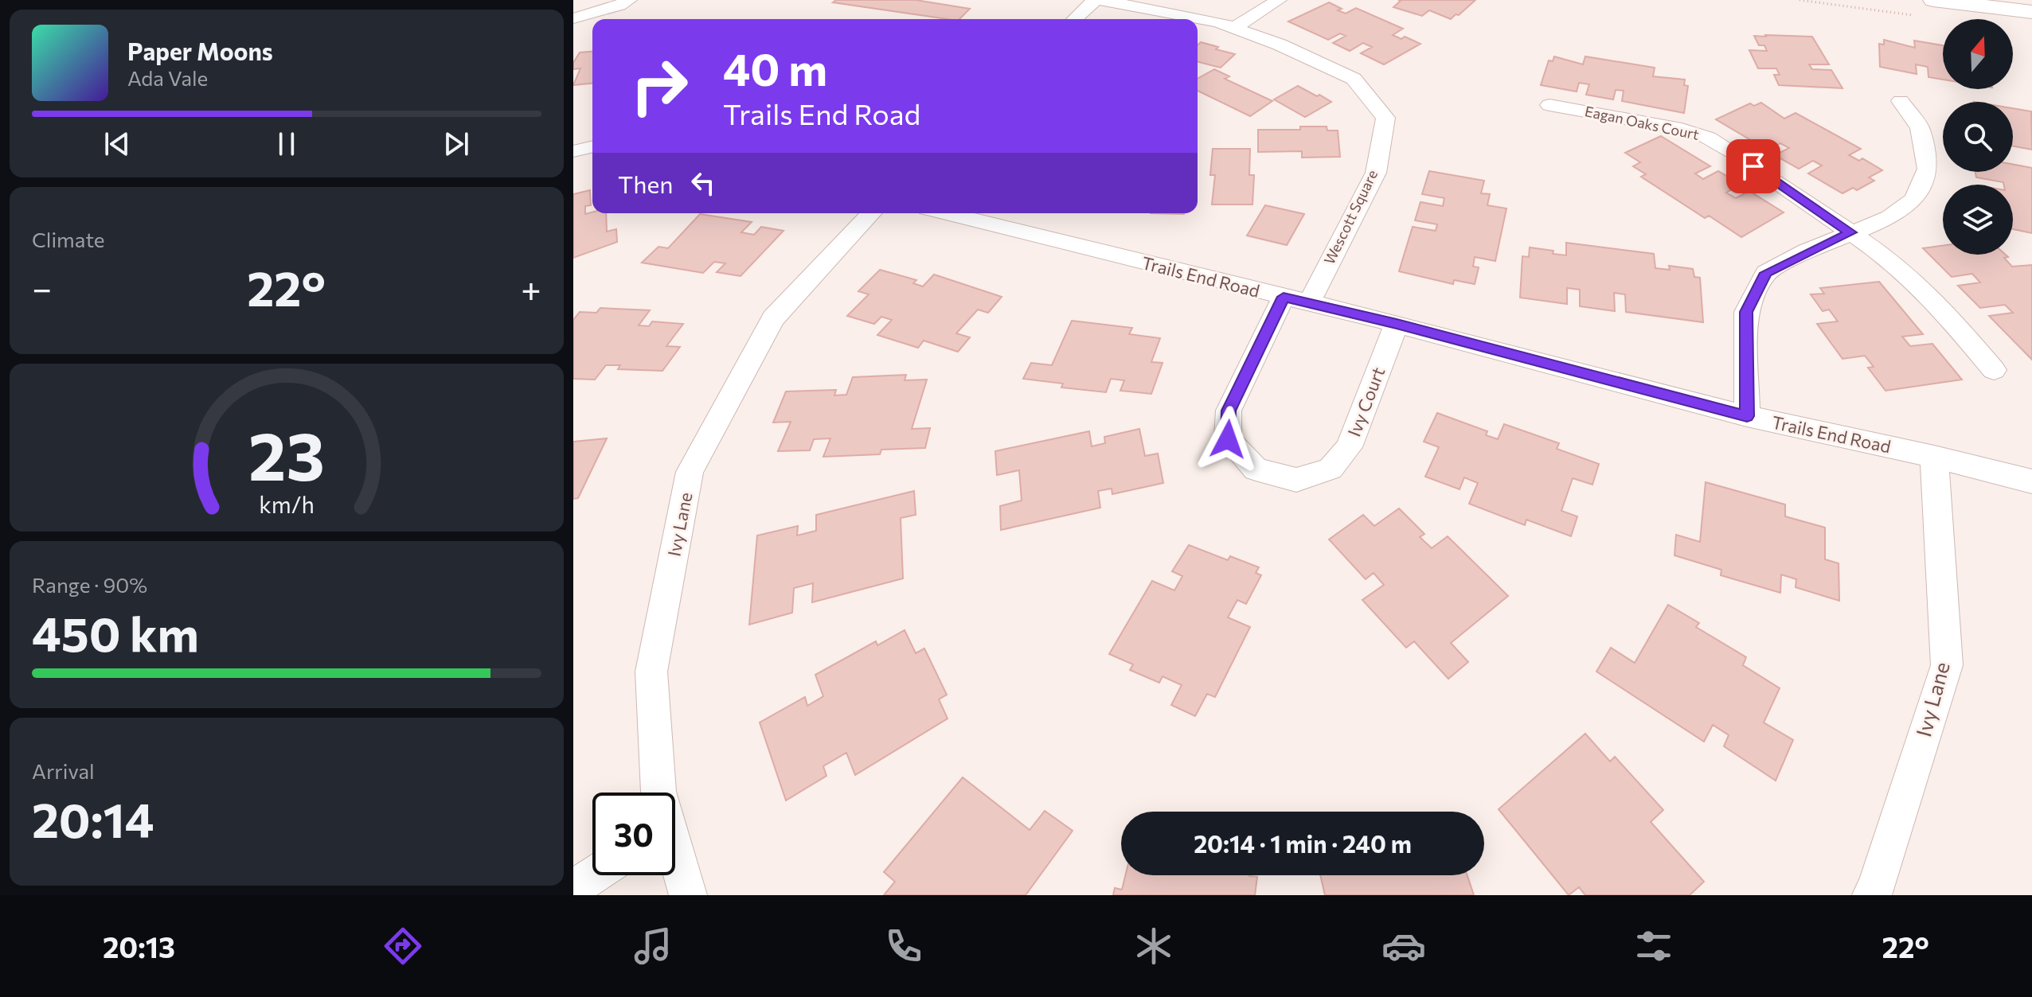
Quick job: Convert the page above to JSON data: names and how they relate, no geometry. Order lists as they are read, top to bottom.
{
  "streets": {
    "street": [
      "Eagan Oaks Court",
      "Wescott Square",
      "Trails End Road",
      "Ivy Court",
      "Ivy Lane"
    ]
  },
  "crossings": [
    ["Wescott Square", "Trails End Road"],
    ["Trails End Road", "Ivy Court"],
    ["Trails End Road", "Ivy Lane"]
  ],
  "north": "top",
  "page": {
    "turn": ["40 m", "Trails End Road"],
    "song": ["Paper Moons", "Ada Vale"],
    "then": "Then",
    "tile": [
      "Climate",
      ["Range · 90%", "450 km"],
      ["Arrival", "20:14"]
    ],
    "heat": ["−", "22°", "+"],
    "limit": "30",
    "trip": "20:14 · 1 min · 240 m",
    "tabs": ["20:13", "22°"],
    "gauge": ["23", "km/h"]
  }
}
